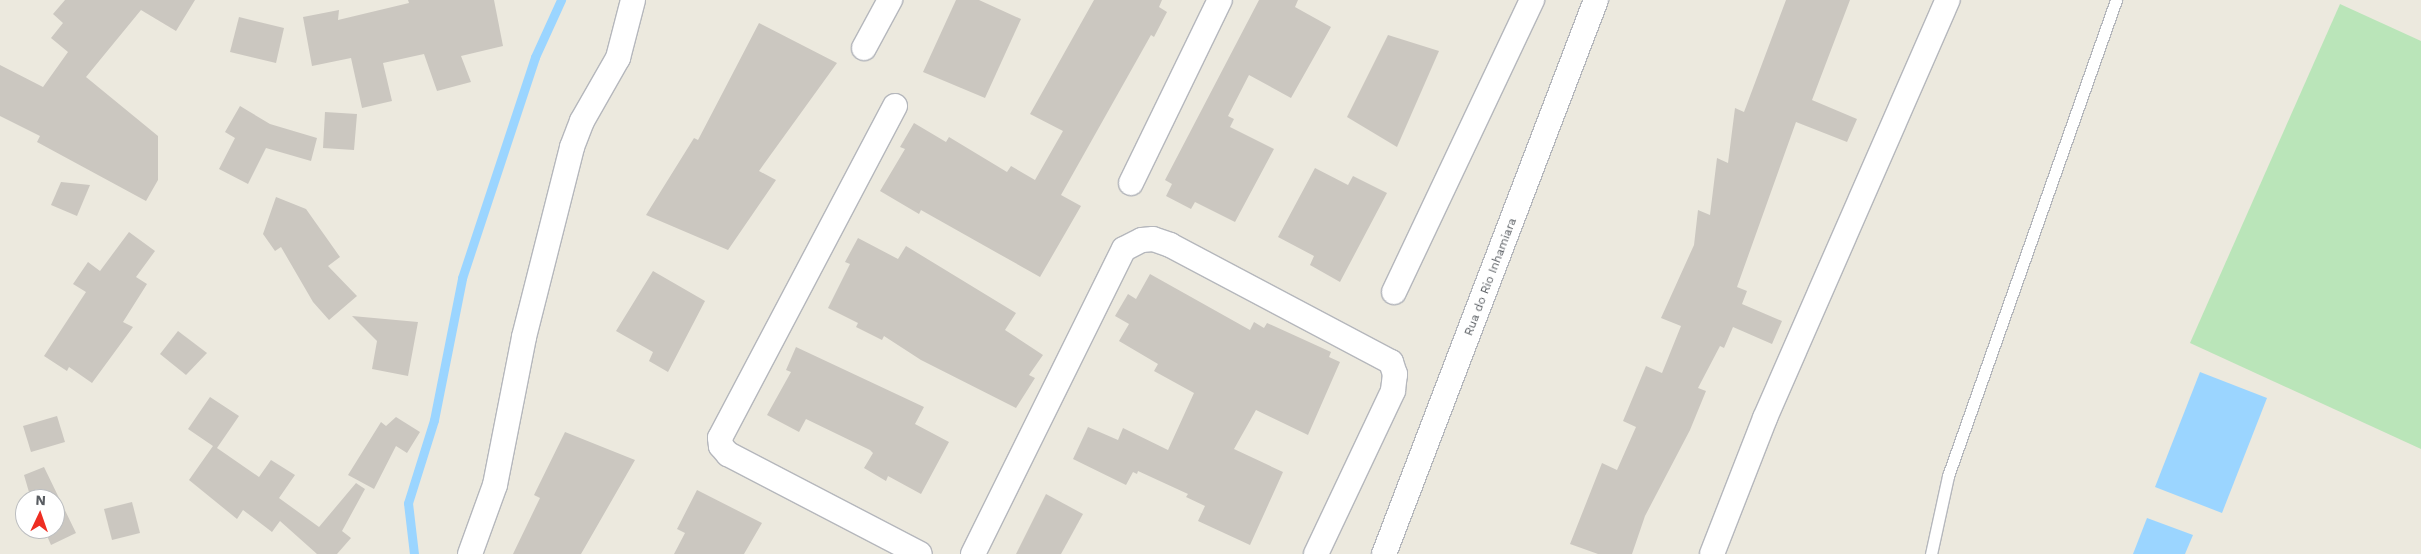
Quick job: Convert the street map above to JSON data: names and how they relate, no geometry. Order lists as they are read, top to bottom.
{
  "streets": {
    "street": ["Rua do Rio Inhamiara"]
  },
  "north": "top"
}
